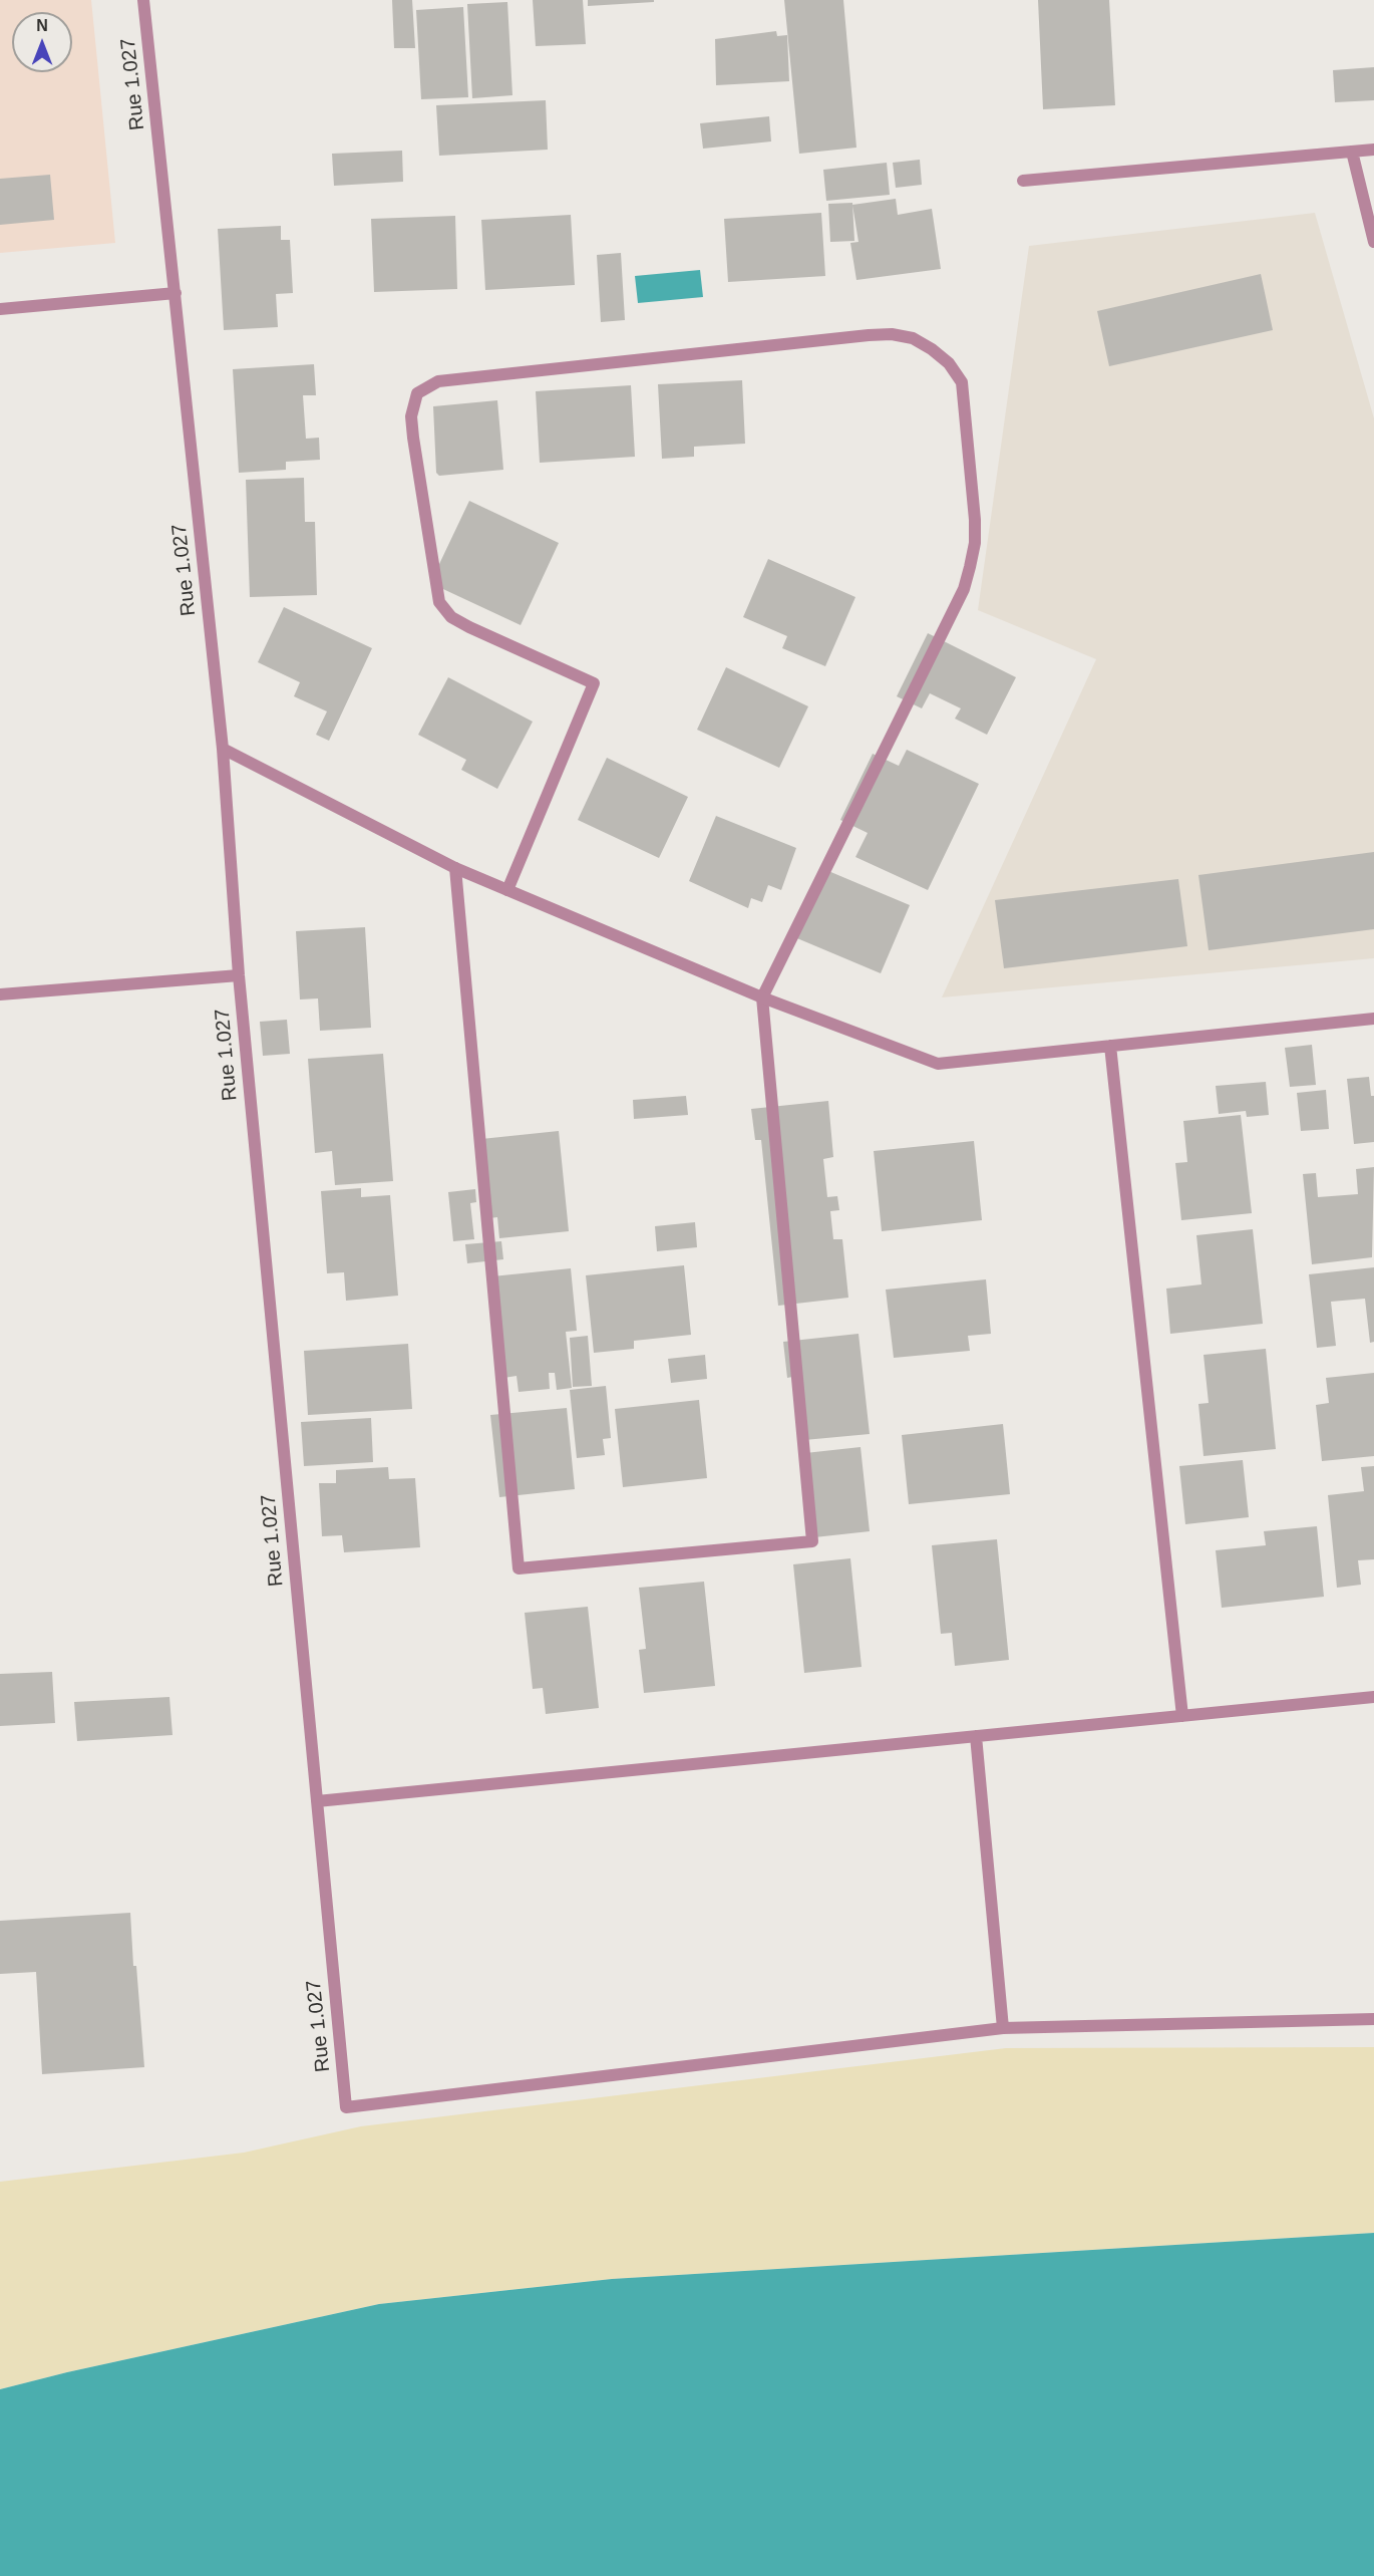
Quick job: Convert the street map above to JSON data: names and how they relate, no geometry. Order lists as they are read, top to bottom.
{
  "streets": {
    "street": ["Rue 1.027"]
  },
  "north": "top"
}
